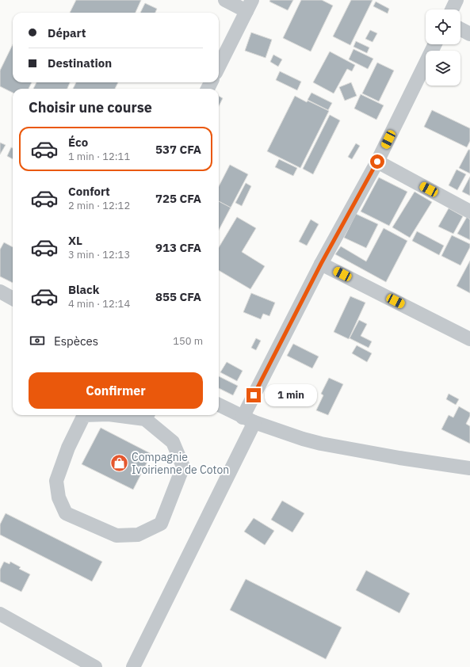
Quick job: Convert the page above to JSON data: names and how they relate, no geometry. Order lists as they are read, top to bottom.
{
  "places": {
    "shop": ["Compagnie Ivoirienne de Coton"]
  },
  "page": {
    "banner": ["Départ", "Destination"],
    "heading": "Choisir une course",
    "list": [
      {
        "name": "Éco",
        "note": "1 min · 12:11",
        "value": "537 CFA"
      },
      {
        "name": "Confort",
        "note": "2 min · 12:12",
        "value": "725 CFA"
      },
      {
        "name": "XL",
        "note": "3 min · 12:13",
        "value": "913 CFA"
      },
      {
        "name": "Black",
        "note": "4 min · 12:14",
        "value": "855 CFA"
      }
    ],
    "pay": ["Espèces", "150 m"],
    "buttons": "Confirmer",
    "bubble": "1 min"
  }
}
